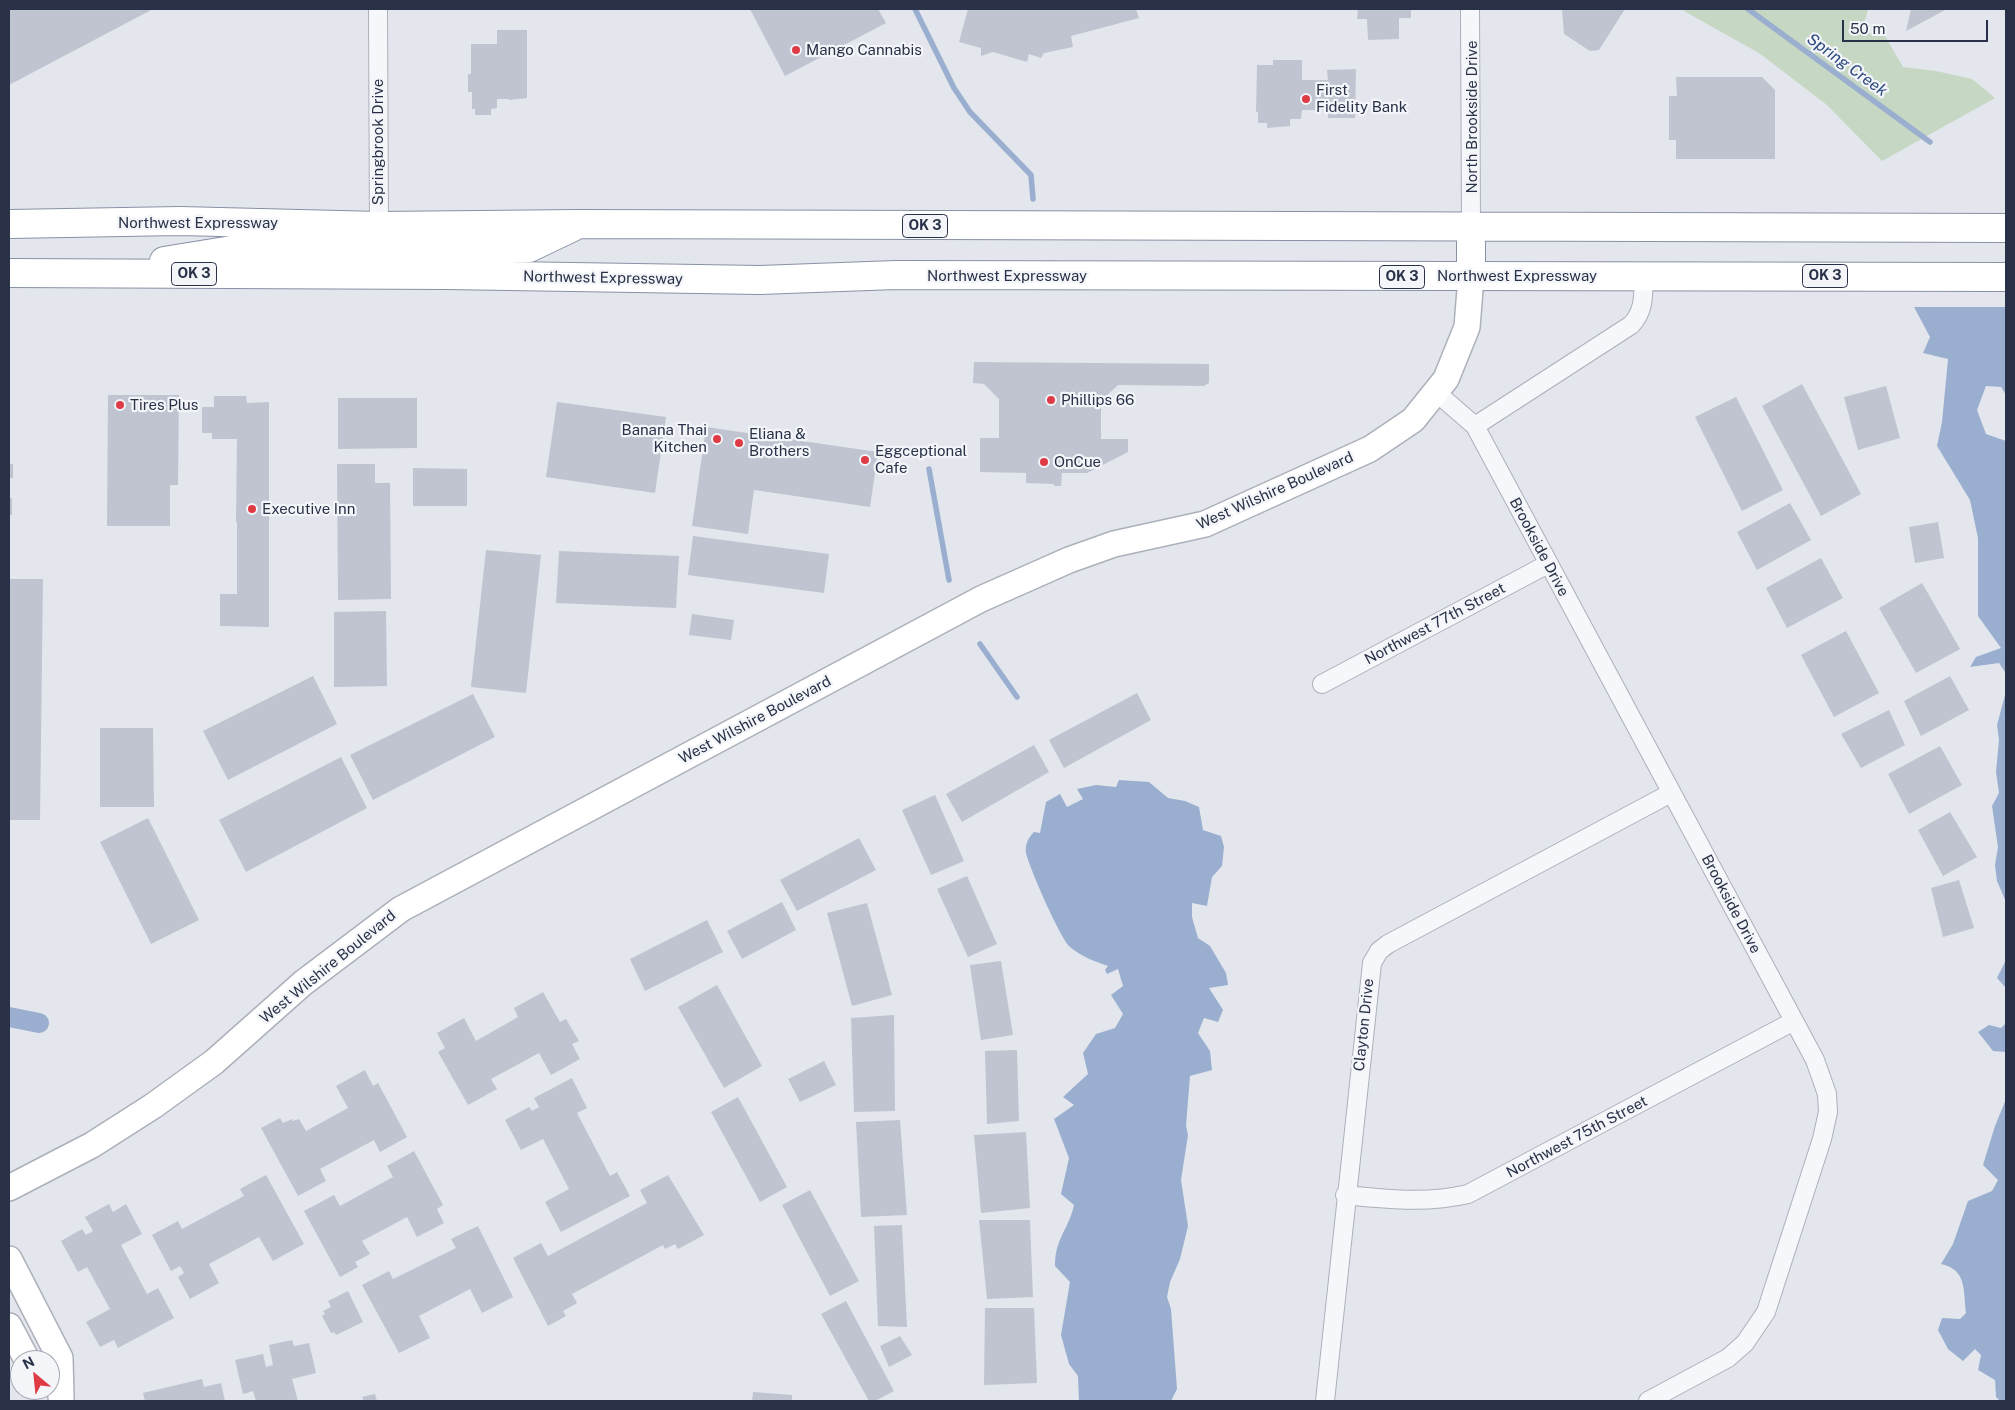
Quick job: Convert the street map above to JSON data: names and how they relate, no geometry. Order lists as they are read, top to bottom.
{
  "streets": {
    "highway": ["Northwest Expressway", "OK 3"],
    "main road": ["West Wilshire Boulevard"],
    "street": [
      "North Brookside Drive",
      "Springbrook Drive",
      "Brookside Drive",
      "Northwest 77th Street",
      "Clayton Drive",
      "Northwest 75th Street"
    ]
  },
  "crossings": [
    ["North Brookside Drive", "Northwest Expressway"],
    ["Springbrook Drive", "Northwest Expressway"],
    ["Northwest Expressway", "West Wilshire Boulevard"],
    ["West Wilshire Boulevard", "Brookside Drive"],
    ["Brookside Drive", "Northwest 77th Street"],
    ["Brookside Drive", "Clayton Drive"],
    ["Brookside Drive", "Northwest 75th Street"],
    ["Clayton Drive", "Northwest 75th Street"]
  ],
  "water": ["Spring Creek"],
  "places": [
    "Mango Cannabis",
    "First Fidelity Bank",
    "Phillips 66",
    "Tires Plus",
    "Banana Thai Kitchen",
    "Eliana & Brothers",
    "Eggceptional Cafe",
    "OnCue",
    "Executive Inn"
  ],
  "scale_bar": "50 m",
  "north": "top left"
}
